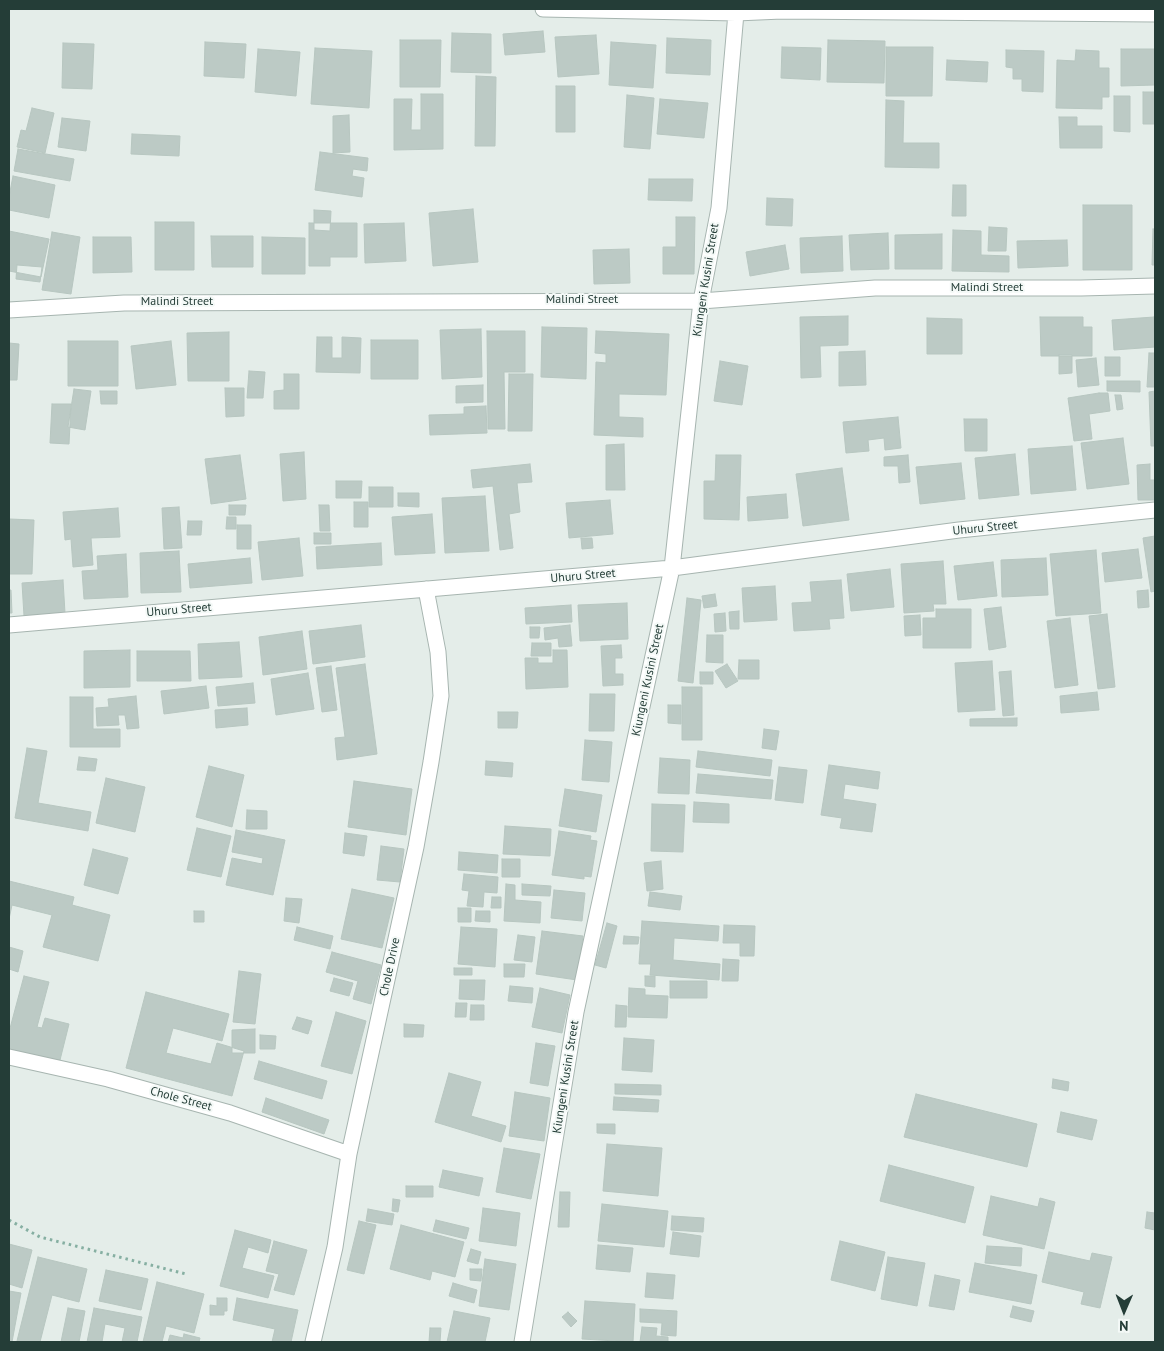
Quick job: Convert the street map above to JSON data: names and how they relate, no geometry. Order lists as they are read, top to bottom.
{
  "streets": {
    "street": [
      "Kiungeni Kusini Street",
      "Malindi Street",
      "Uhuru Street",
      "Chole Drive",
      "Chole Street"
    ]
  },
  "crossings": [
    ["Kiungeni Kusini Street", "Malindi Street"],
    ["Kiungeni Kusini Street", "Uhuru Street"],
    ["Uhuru Street", "Chole Drive"],
    ["Chole Drive", "Chole Street"]
  ],
  "north": "bottom"
}
